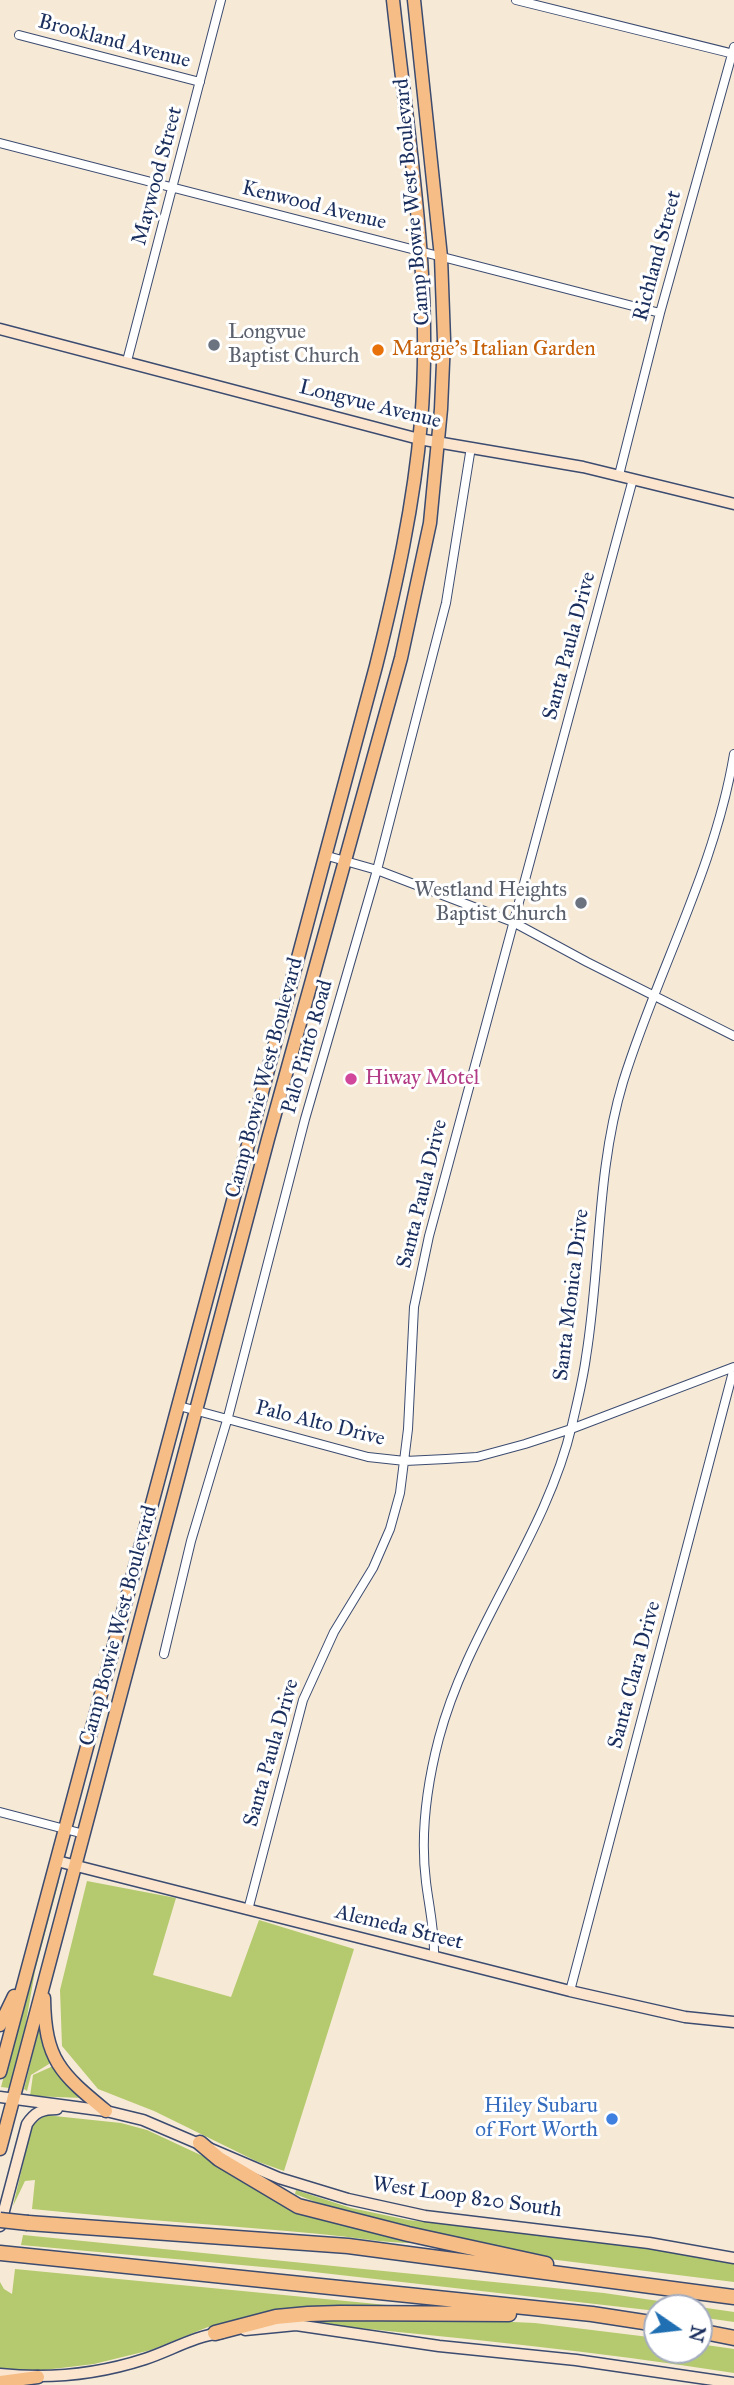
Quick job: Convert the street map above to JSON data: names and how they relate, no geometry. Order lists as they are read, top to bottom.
{
  "streets": {
    "main road": [
      "Camp Bowie West Boulevard",
      "Longvue Avenue",
      "Alemeda Street",
      "West Loop 820 South"
    ],
    "street": [
      "Brookland Avenue",
      "Maywood Street",
      "Kenwood Avenue",
      "Richland Street",
      "Santa Paula Drive",
      "Palo Pinto Road",
      "Santa Monica Drive",
      "Palo Alto Drive",
      "Santa Clara Drive"
    ]
  },
  "crossings": [
    ["Brookland Avenue", "Maywood Street"],
    ["Maywood Street", "Kenwood Avenue"],
    ["Maywood Street", "Longvue Avenue"],
    ["Camp Bowie West Boulevard", "Kenwood Avenue"],
    ["Camp Bowie West Boulevard", "Longvue Avenue"],
    ["Camp Bowie West Boulevard", "Palo Alto Drive"],
    ["Camp Bowie West Boulevard", "Alemeda Street"],
    ["Camp Bowie West Boulevard", "West Loop 820 South"],
    ["Kenwood Avenue", "Richland Street"],
    ["Richland Street", "Longvue Avenue"],
    ["Longvue Avenue", "Santa Paula Drive"],
    ["Longvue Avenue", "Palo Pinto Road"],
    ["Santa Paula Drive", "Palo Alto Drive"],
    ["Santa Paula Drive", "Alemeda Street"],
    ["Palo Pinto Road", "Palo Alto Drive"],
    ["Santa Monica Drive", "Palo Alto Drive"],
    ["Santa Monica Drive", "Alemeda Street"],
    ["Palo Alto Drive", "Santa Clara Drive"],
    ["Santa Clara Drive", "Alemeda Street"]
  ],
  "places": [
    "Longvue Baptist Church",
    "Margie's Italian Garden",
    "Westland Heights Baptist Church",
    "Hiway Motel",
    "Hiley Subaru of Fort Worth"
  ],
  "north": "right"
}
